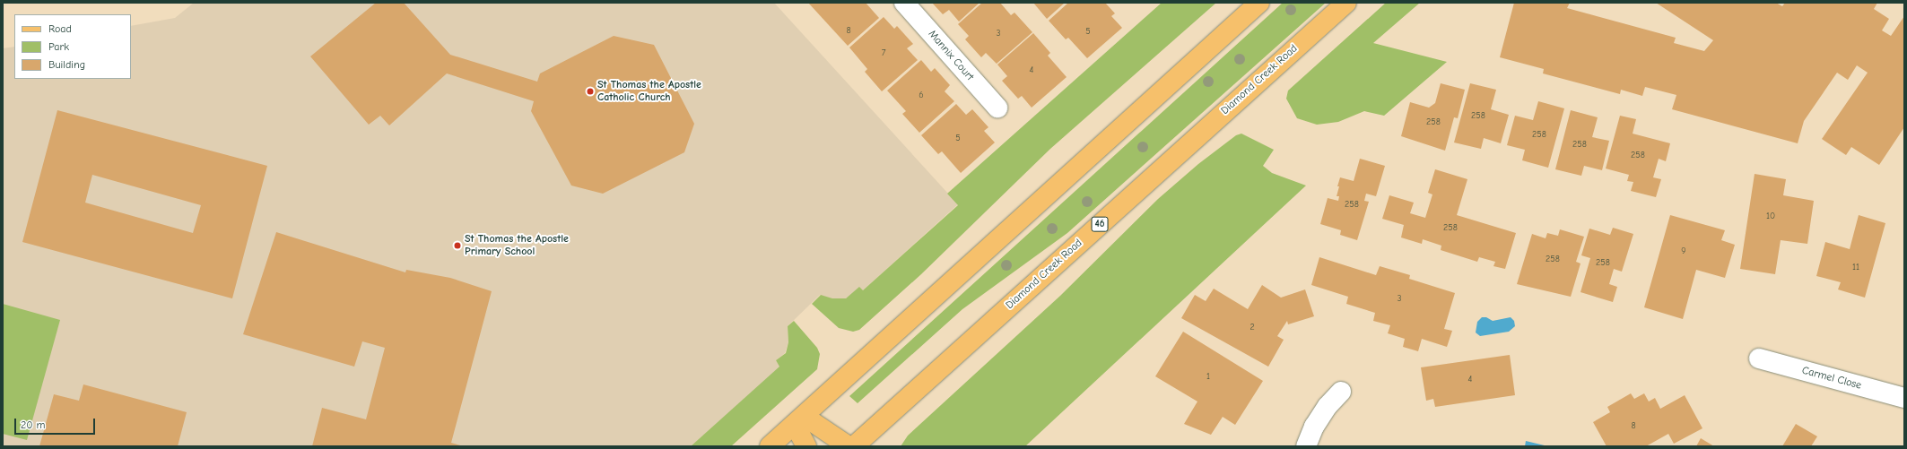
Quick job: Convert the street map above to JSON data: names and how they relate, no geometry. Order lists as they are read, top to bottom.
{
  "streets": {
    "main road": ["Diamond Creek Road", "46"],
    "street": ["Mannix Court", "Carmel Close"]
  },
  "places": ["St Thomas the Apostle Catholic Church", "St Thomas the Apostle Primary School"],
  "house_numbers": [
    "8",
    "5",
    "3",
    "7",
    "4",
    "6",
    "258",
    "258",
    "258",
    "5",
    "258",
    "258",
    "258",
    "10",
    "258",
    "9",
    "258",
    "258",
    "11",
    "3",
    "2",
    "1",
    "4",
    "8"
  ],
  "legend": ["Road", "Park", "Building"],
  "scale_bar": "20 m"
}
